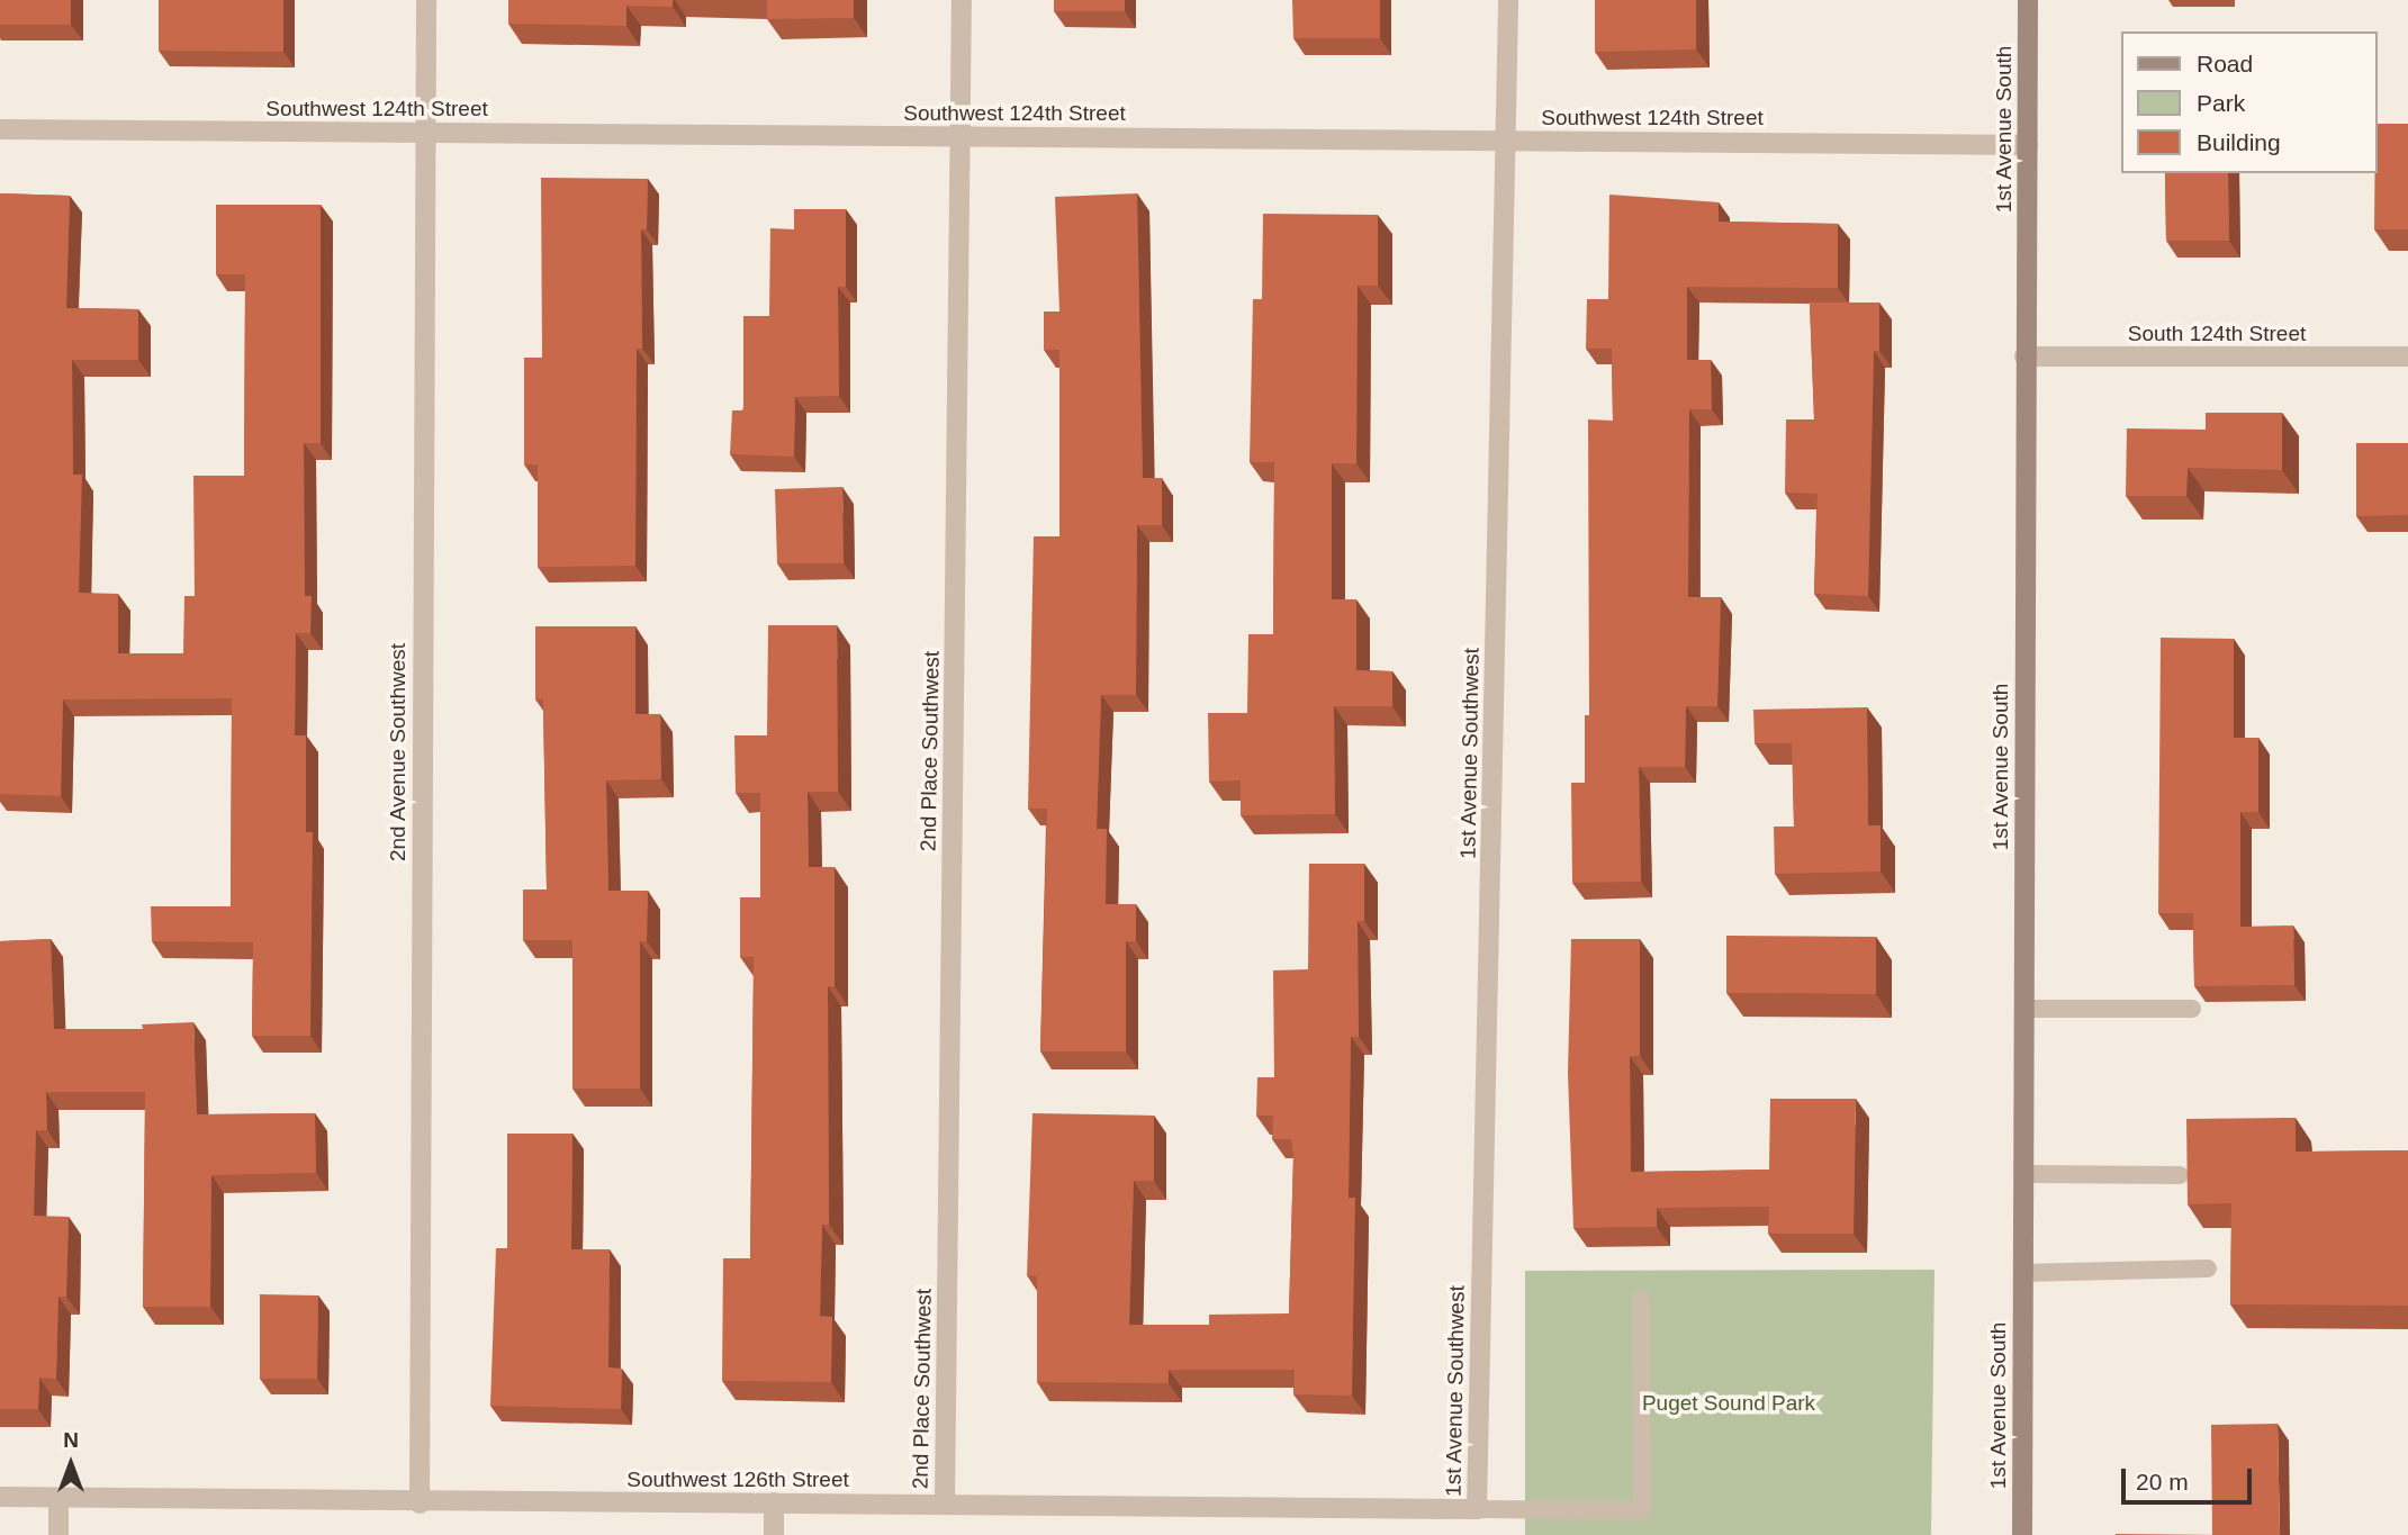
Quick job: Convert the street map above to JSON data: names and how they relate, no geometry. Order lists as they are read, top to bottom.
{
  "streets": {
    "main road": ["1st Avenue South"],
    "street": [
      "Southwest 124th Street",
      "South 124th Street",
      "2nd Place Southwest",
      "2nd Avenue Southwest",
      "1st Avenue Southwest",
      "Southwest 126th Street"
    ]
  },
  "crossings": [
    ["Southwest 124th Street", "1st Avenue South"],
    ["Southwest 124th Street", "2nd Place Southwest"],
    ["Southwest 124th Street", "2nd Avenue Southwest"],
    ["Southwest 124th Street", "1st Avenue Southwest"],
    ["1st Avenue South", "South 124th Street"],
    ["2nd Place Southwest", "Southwest 126th Street"],
    ["2nd Avenue Southwest", "Southwest 126th Street"],
    ["1st Avenue Southwest", "Southwest 126th Street"]
  ],
  "parks": ["Puget Sound Park"],
  "legend": ["Road", "Park", "Building"],
  "scale_bar": "20 m",
  "north": "top"
}
